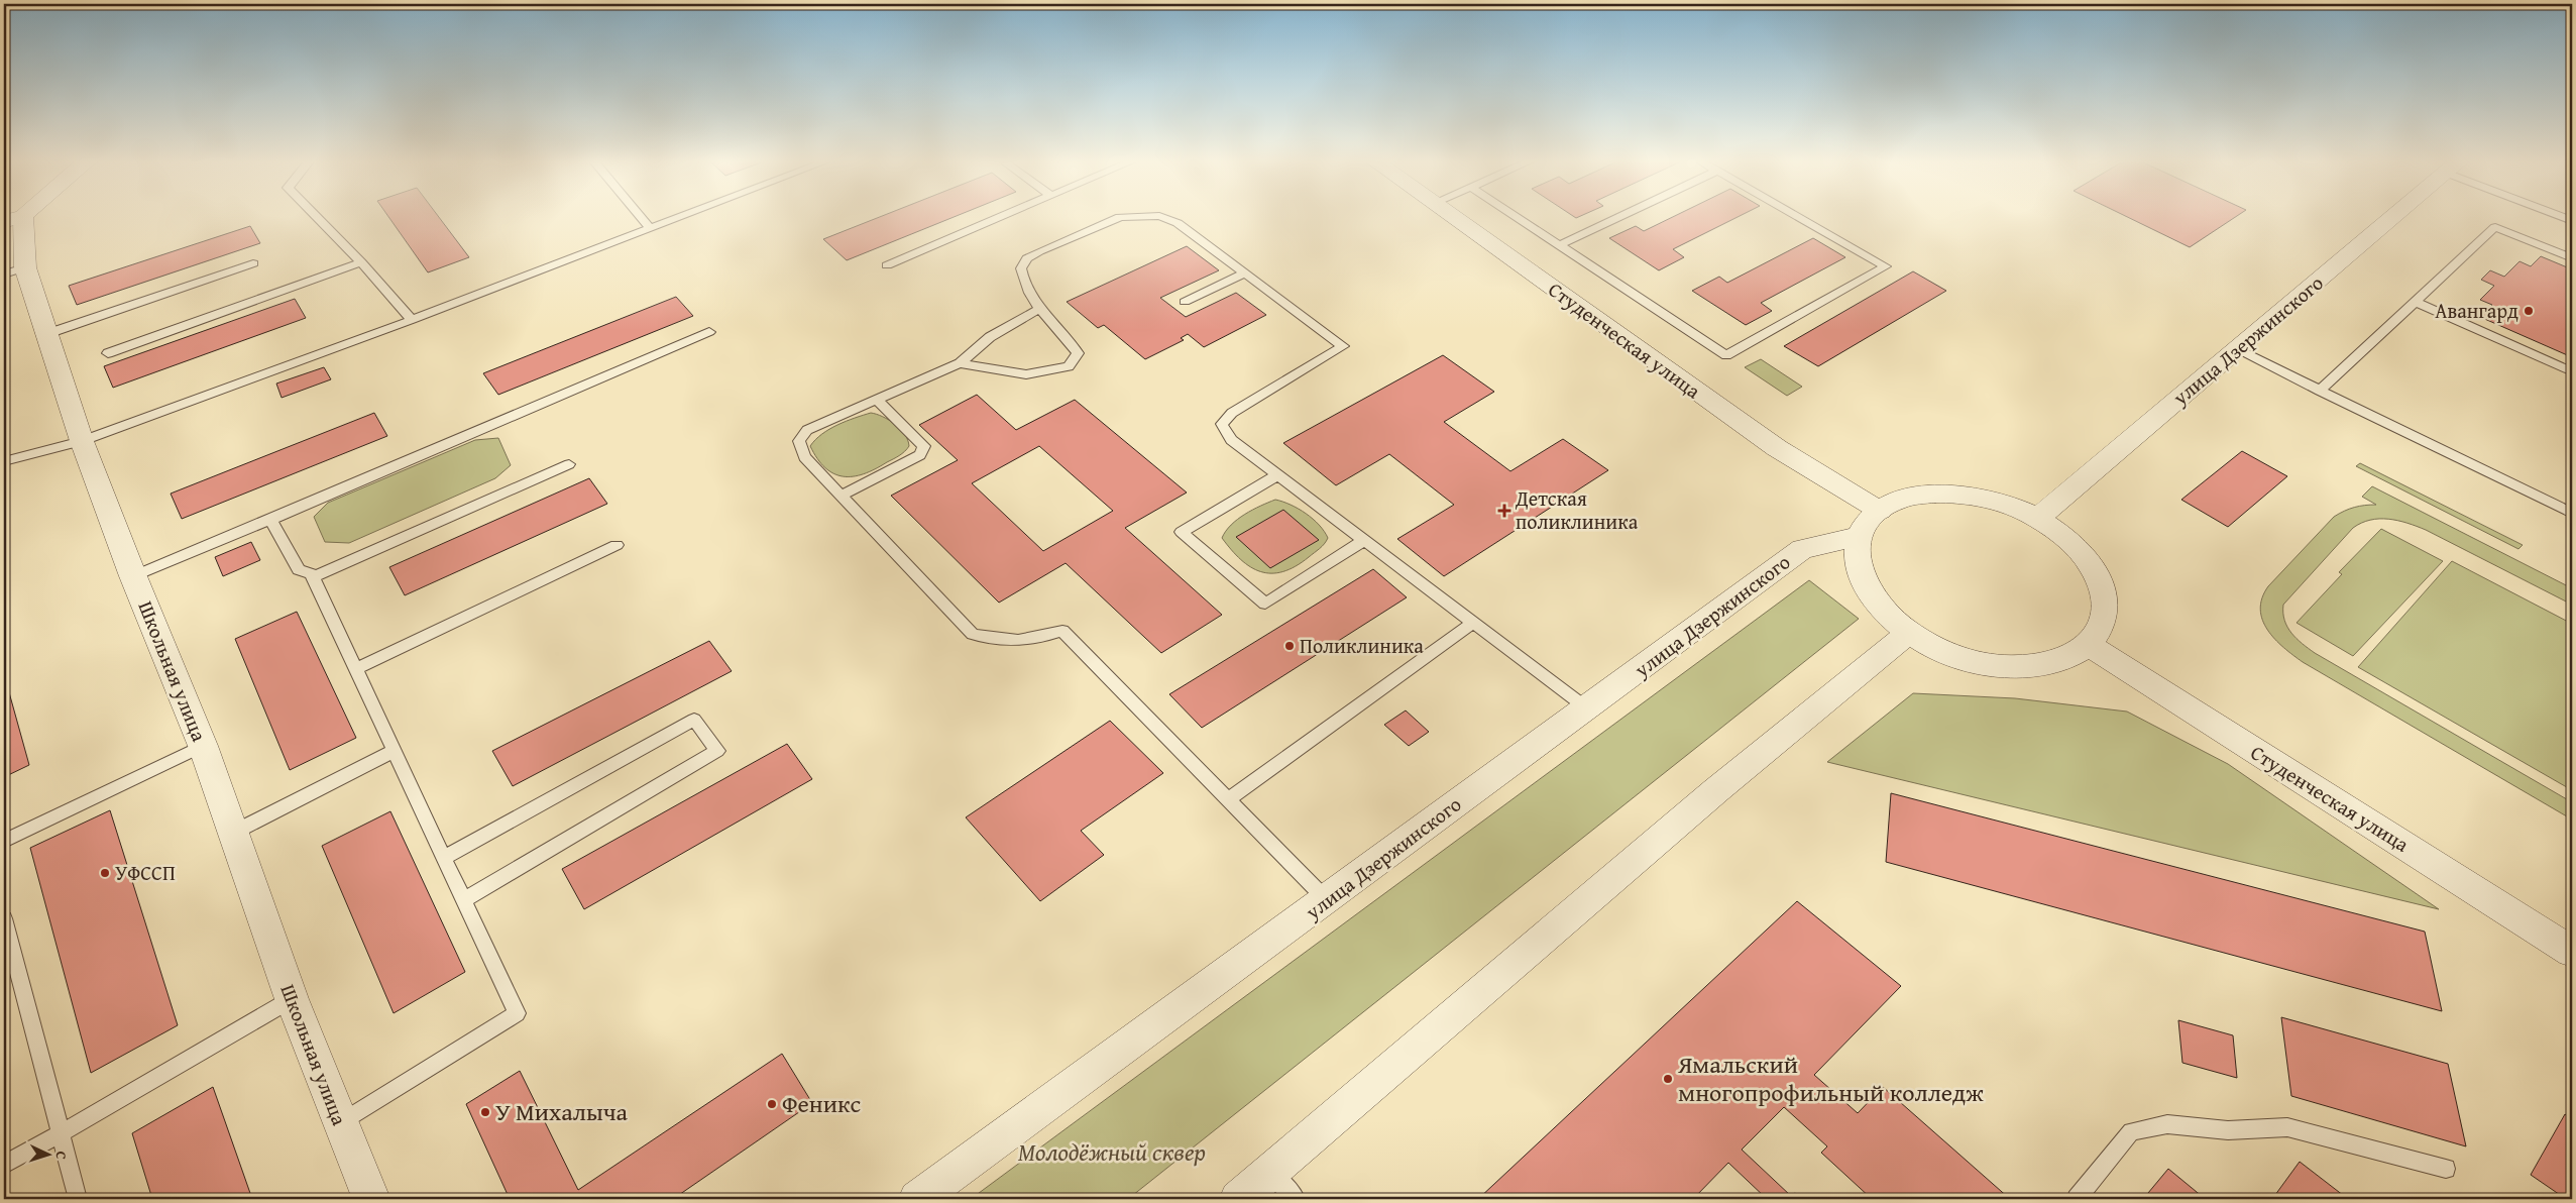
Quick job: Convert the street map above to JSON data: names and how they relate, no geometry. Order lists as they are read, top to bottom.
{
  "streets": {
    "street": ["Студенческая улица", "улица Дзержинского", "Школьная улица"]
  },
  "parks": ["Молодёжный сквер"],
  "places": {
    "other": [
      "Авангард",
      "Поликлиника",
      "УФССП",
      "Ямальский многопрофильный колледж",
      "Феникс",
      "У Михалыча"
    ],
    "health": ["Детская поликлиника"]
  },
  "north": "right"
}
